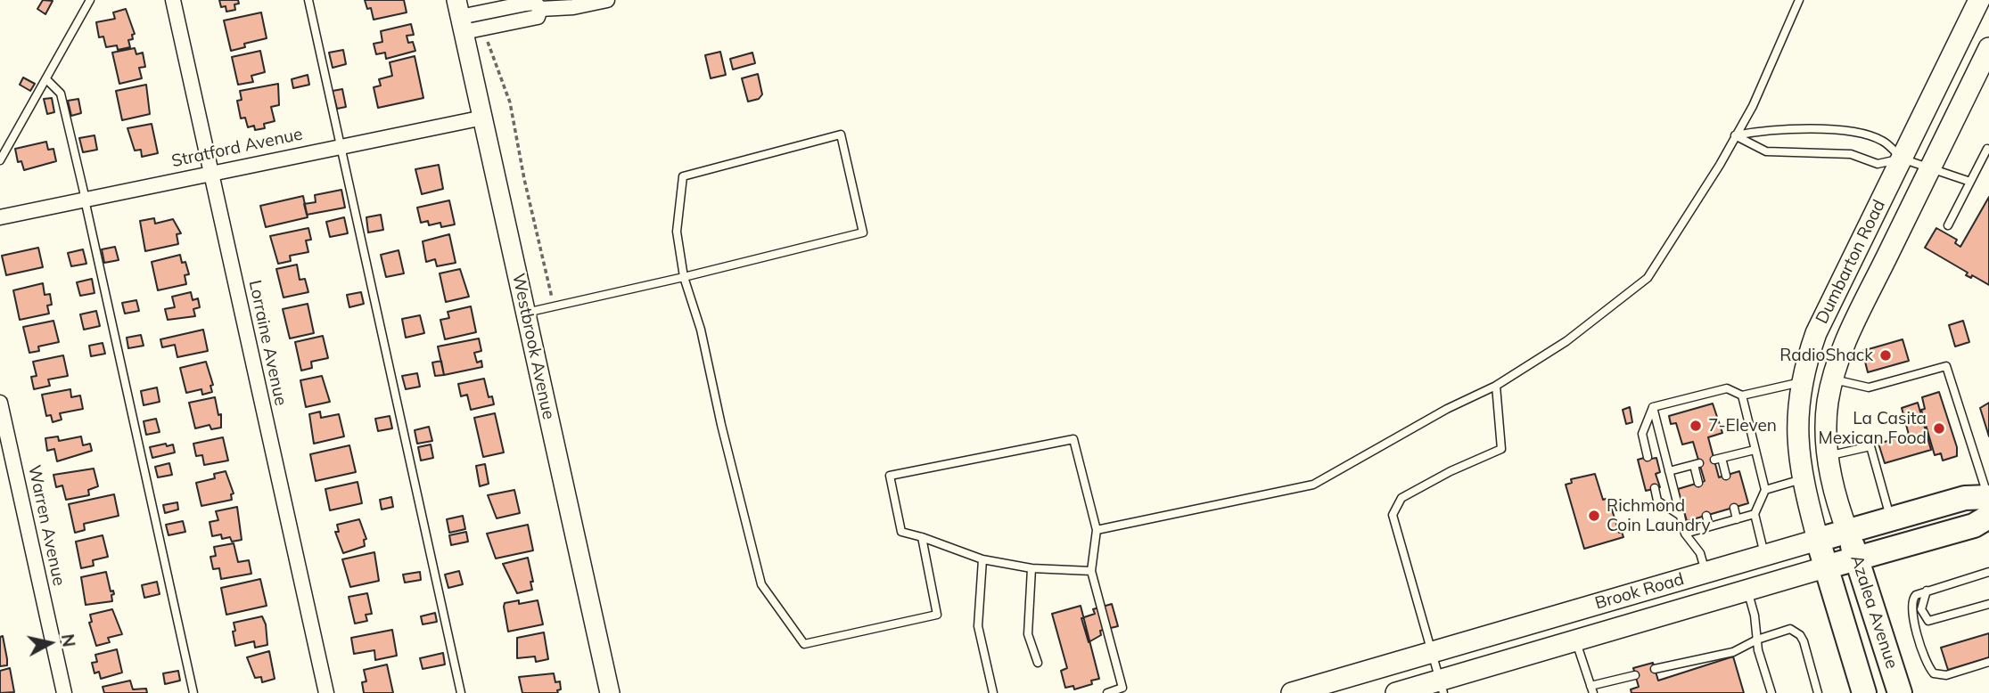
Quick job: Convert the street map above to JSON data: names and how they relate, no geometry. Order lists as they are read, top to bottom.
{
  "streets": {
    "main road": ["Dumbarton Road", "Brook Road", "Azalea Avenue"],
    "street": [
      "Stratford Avenue",
      "Lorraine Avenue",
      "Westbrook Avenue",
      "Warren Avenue"
    ]
  },
  "crossings": [
    ["Stratford Avenue", "Lorraine Avenue"],
    ["Stratford Avenue", "Westbrook Avenue"],
    ["Dumbarton Road", "Brook Road"],
    ["Dumbarton Road", "Azalea Avenue"],
    ["Brook Road", "Azalea Avenue"]
  ],
  "places": [
    "RadioShack",
    "7-Eleven",
    "La Casita Mexican Food",
    "Richmond Coin Laundry"
  ],
  "north": "right"
}
